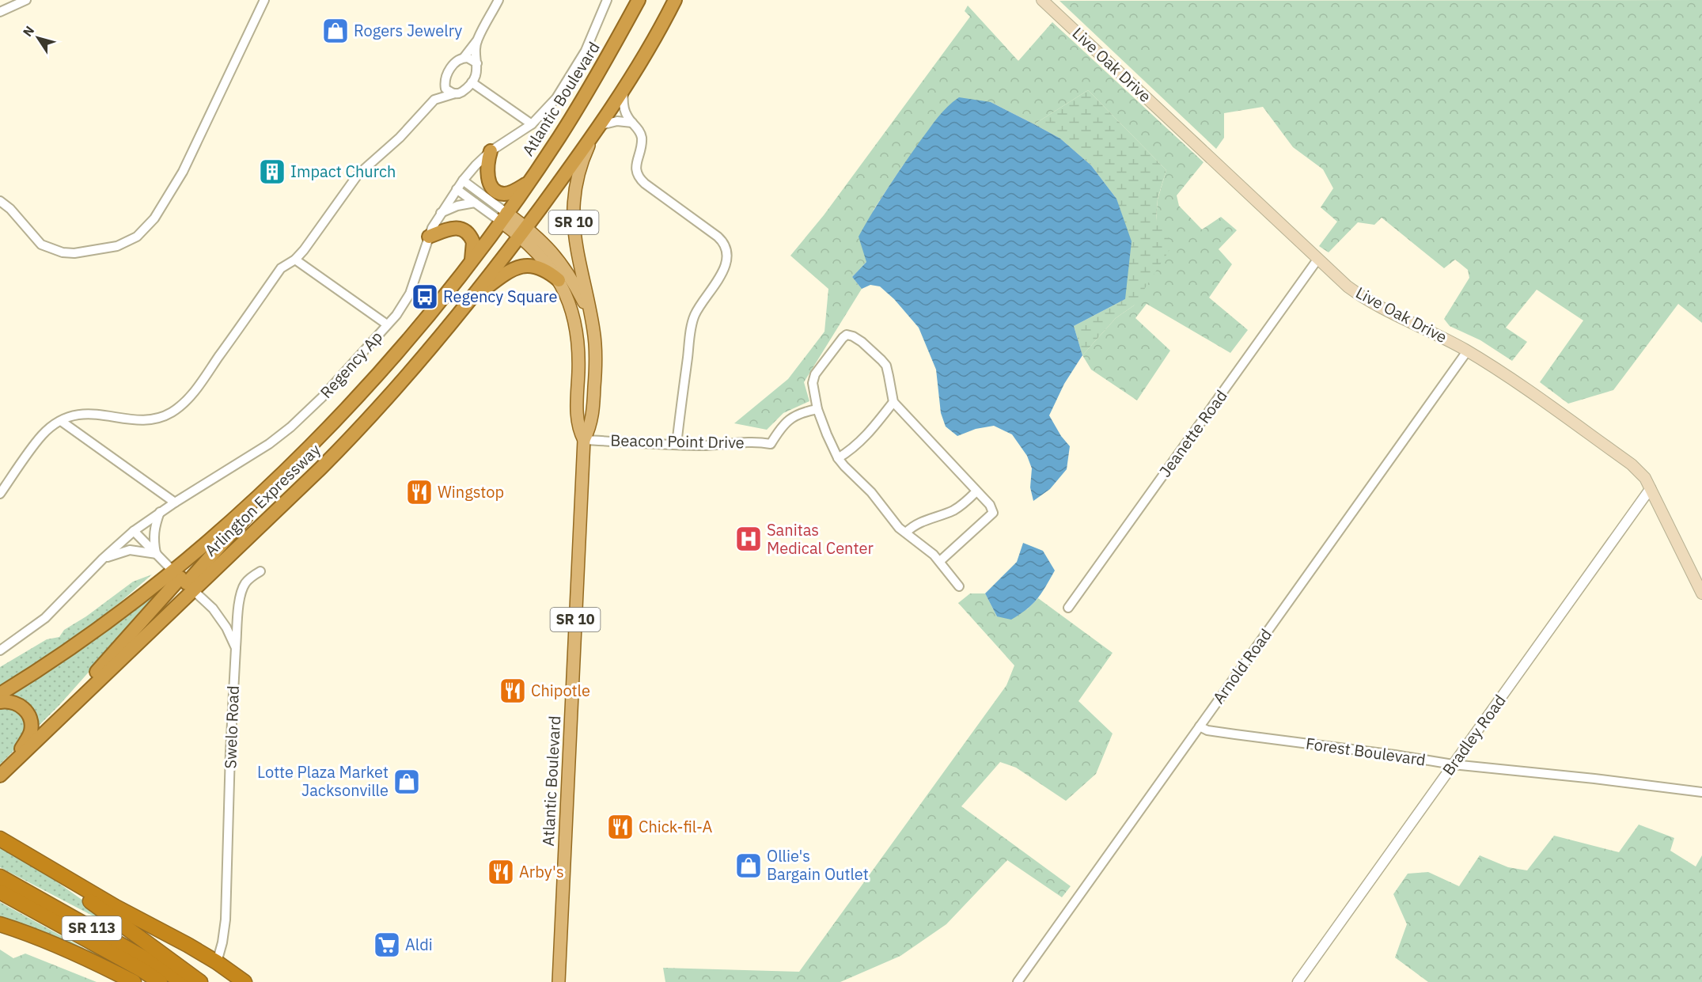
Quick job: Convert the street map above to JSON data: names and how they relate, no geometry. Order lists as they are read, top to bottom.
{
  "streets": {
    "highway": [
      "Atlantic Boulevard",
      "SR 10",
      "Arlington Expressway",
      "SR 113"
    ],
    "main road": ["Live Oak Drive"],
    "street": [
      "Regency Ap",
      "Jeanette Road",
      "Beacon Point Drive",
      "Arnold Road",
      "Swelo Road",
      "Bradley Road",
      "Forest Boulevard"
    ]
  },
  "crossings": [
    ["Live Oak Drive", "Jeanette Road"],
    ["Live Oak Drive", "Arnold Road"],
    ["Live Oak Drive", "Bradley Road"],
    ["Atlantic Boulevard", "Beacon Point Drive"],
    ["Atlantic Boulevard", "Arlington Expressway"],
    ["Regency Ap", "Swelo Road"],
    ["Arlington Expressway", "Swelo Road"],
    ["Arnold Road", "Forest Boulevard"],
    ["Bradley Road", "Forest Boulevard"]
  ],
  "places": {
    "shop": ["Rogers Jewelry", "Lotte Plaza Market Jacksonville", "Ollie's Bargain Outlet"],
    "building": ["Impact Church"],
    "bus stop": ["Regency Square"],
    "restaurant": [
      "Wingstop",
      "Chipotle",
      "Chick-fil-A",
      "Arby's"
    ],
    "hospital": ["Sanitas Medical Center"],
    "supermarket": ["Aldi"]
  },
  "north": "top left"
}
